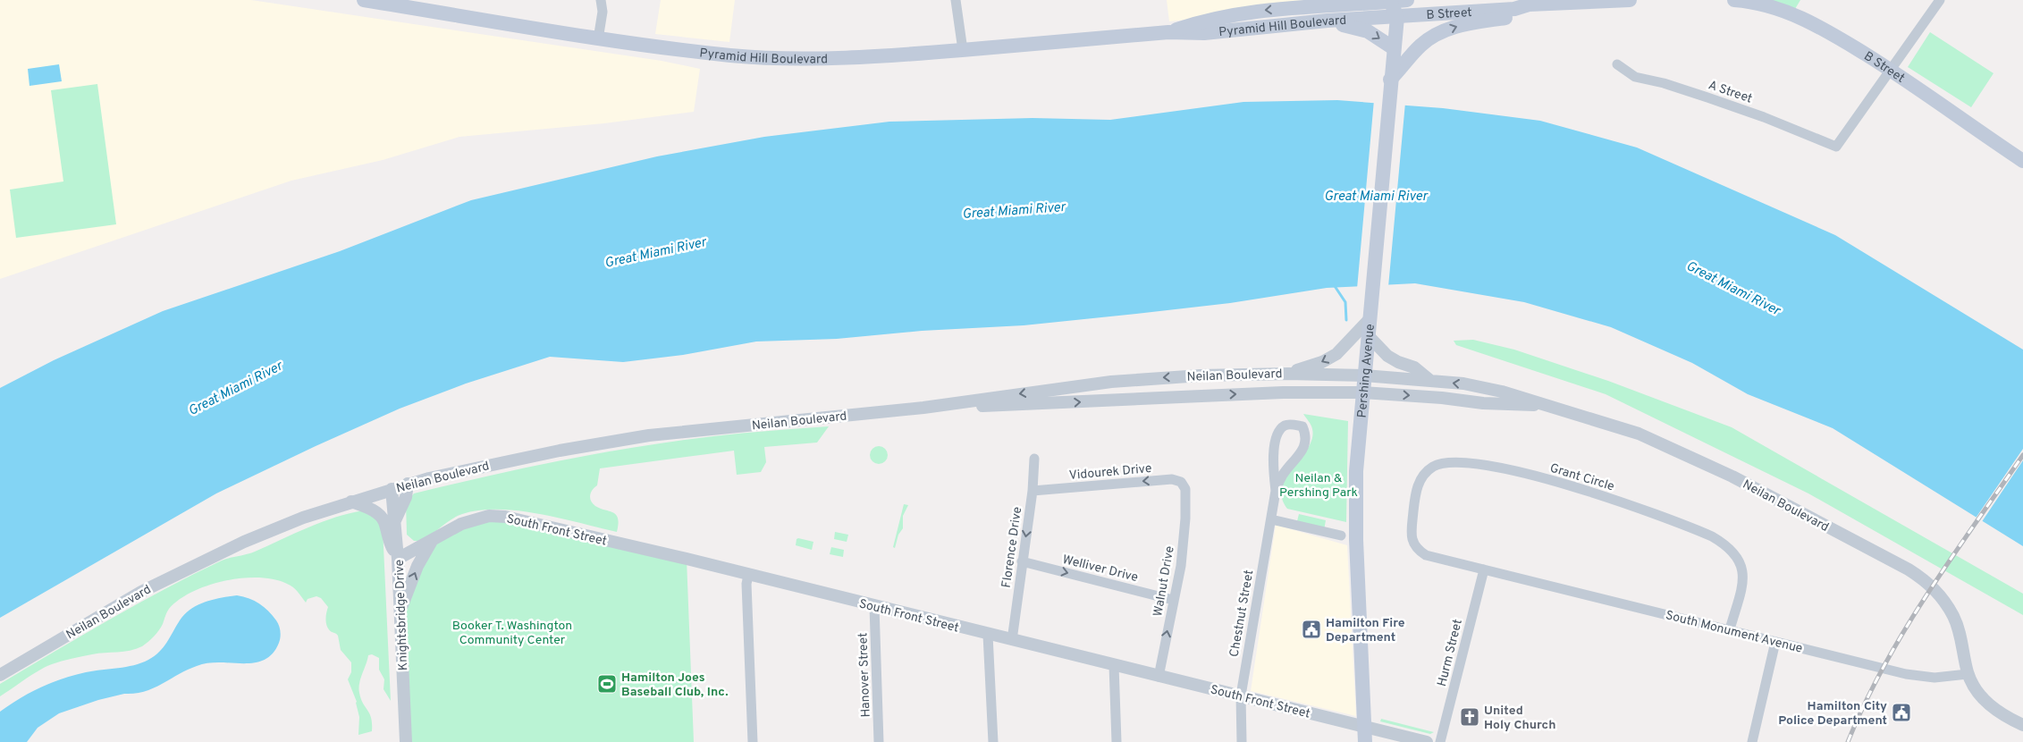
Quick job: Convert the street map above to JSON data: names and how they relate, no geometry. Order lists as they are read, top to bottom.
{
  "streets": {
    "main road": ["B Street", "Pyramid Hill Boulevard", "Pershing Avenue"],
    "street": [
      "A Street",
      "Neilan Boulevard",
      "Vidourek Drive",
      "Grant Circle",
      "South Front Street",
      "Florence Drive",
      "Welliver Drive",
      "Walnut Drive",
      "Chestnut Street",
      "Knightsbridge Drive",
      "South Monument Avenue",
      "Hurm Street",
      "Hanover Street"
    ]
  },
  "crossings": [
    ["B Street", "Pyramid Hill Boulevard"],
    ["B Street", "A Street"],
    ["B Street", "Pershing Avenue"],
    ["Pyramid Hill Boulevard", "Pershing Avenue"],
    ["Pershing Avenue", "Neilan Boulevard"],
    ["Pershing Avenue", "South Front Street"],
    ["Neilan Boulevard", "Knightsbridge Drive"],
    ["Neilan Boulevard", "South Monument Avenue"],
    ["Vidourek Drive", "Florence Drive"],
    ["Vidourek Drive", "Walnut Drive"],
    ["Grant Circle", "South Monument Avenue"],
    ["South Front Street", "Florence Drive"],
    ["South Front Street", "Walnut Drive"],
    ["South Front Street", "Chestnut Street"],
    ["South Front Street", "Knightsbridge Drive"],
    ["South Front Street", "Hanover Street"],
    ["Florence Drive", "Welliver Drive"],
    ["Welliver Drive", "Walnut Drive"],
    ["South Monument Avenue", "Hurm Street"]
  ],
  "one_way": [
    "Vidourek Drive",
    "Florence Drive",
    "Welliver Drive",
    "Walnut Drive"
  ],
  "water": ["Great Miami River"],
  "parks": ["Neilan & Pershing Park", "Booker T. Washington Community Center"],
  "places": {
    "public building": ["Hamilton Fire Department", "Hamilton City Police Department"],
    "sports": ["Hamilton Joes Baseball Club, Inc."],
    "church": ["United Holy Church"]
  }
}
